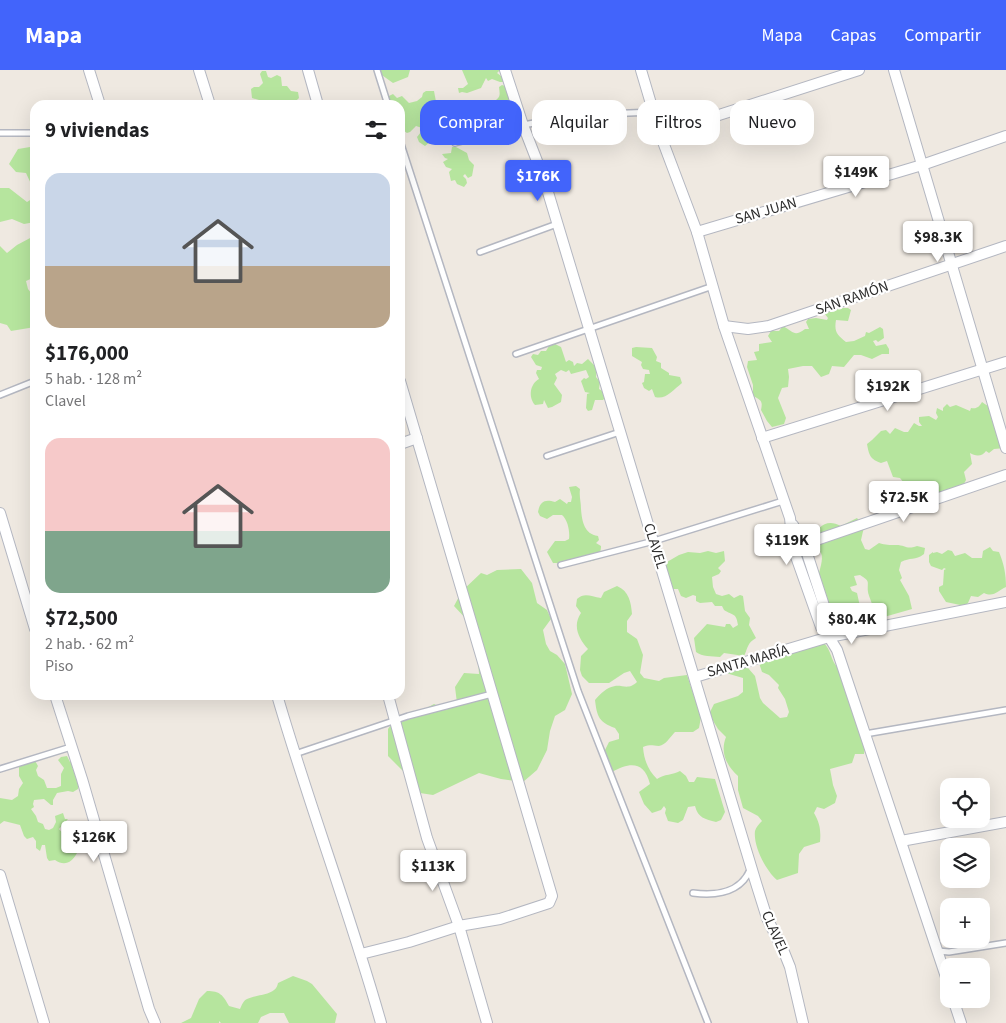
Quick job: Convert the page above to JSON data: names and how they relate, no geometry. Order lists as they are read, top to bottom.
{
  "streets": {
    "street": [
      "SAN JUAN",
      "SAN RAMÓN",
      "CLAVEL",
      "SANTA MARÍA"
    ]
  },
  "crossings": [
    ["CLAVEL", "SANTA MARÍA"]
  ],
  "page": {
    "header": "Mapa",
    "nav": ["Mapa", "Capas", "Compartir"],
    "chip": [
      "Comprar",
      "Alquilar",
      "Filtros",
      "Nuevo"
    ],
    "heading": "9 viviendas",
    "price": [
      "$149K",
      "$176K",
      "$98.3K",
      "$192K",
      "$72.5K",
      "$119K",
      "$80.4K",
      "$126K",
      "$113K"
    ],
    "list": [
      {
        "name": "$176,000",
        "note": "5 hab. · 128 m² · Clavel"
      },
      {
        "name": "$72,500",
        "note": "2 hab. · 62 m² · Piso"
      }
    ],
    "map_buttons": ["+", "−"]
  }
}
